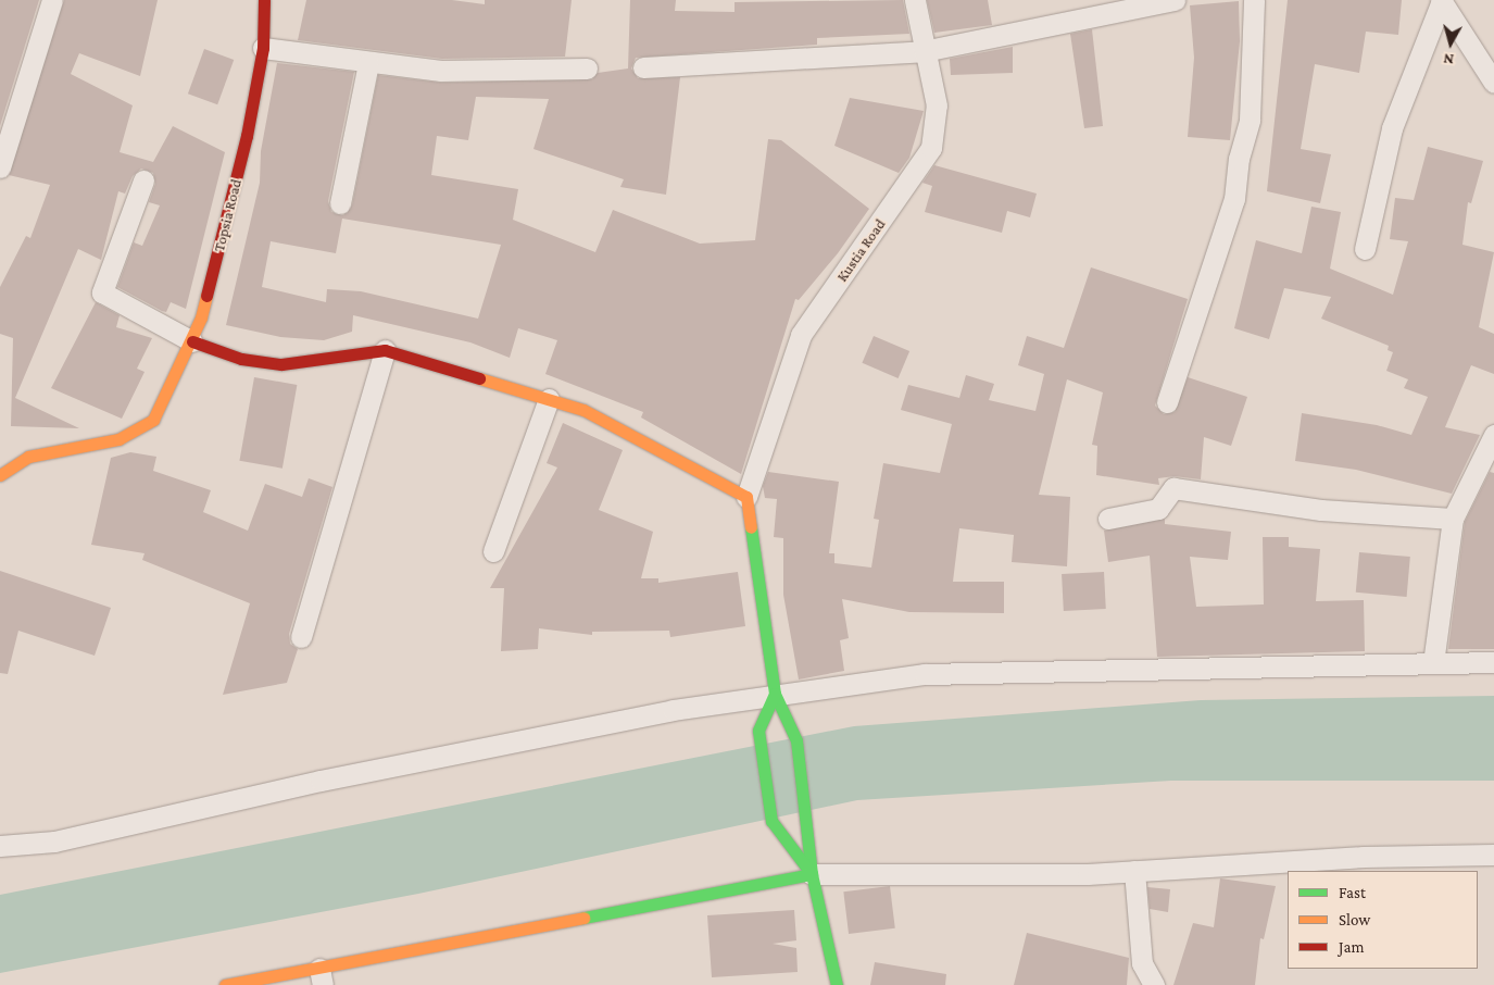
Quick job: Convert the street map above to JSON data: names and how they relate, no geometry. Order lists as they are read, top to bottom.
{
  "streets": {
    "street": ["Topsia Road", "Kustia Road"]
  },
  "legend": ["Fast", "Slow", "Jam"],
  "north": "bottom"
}
